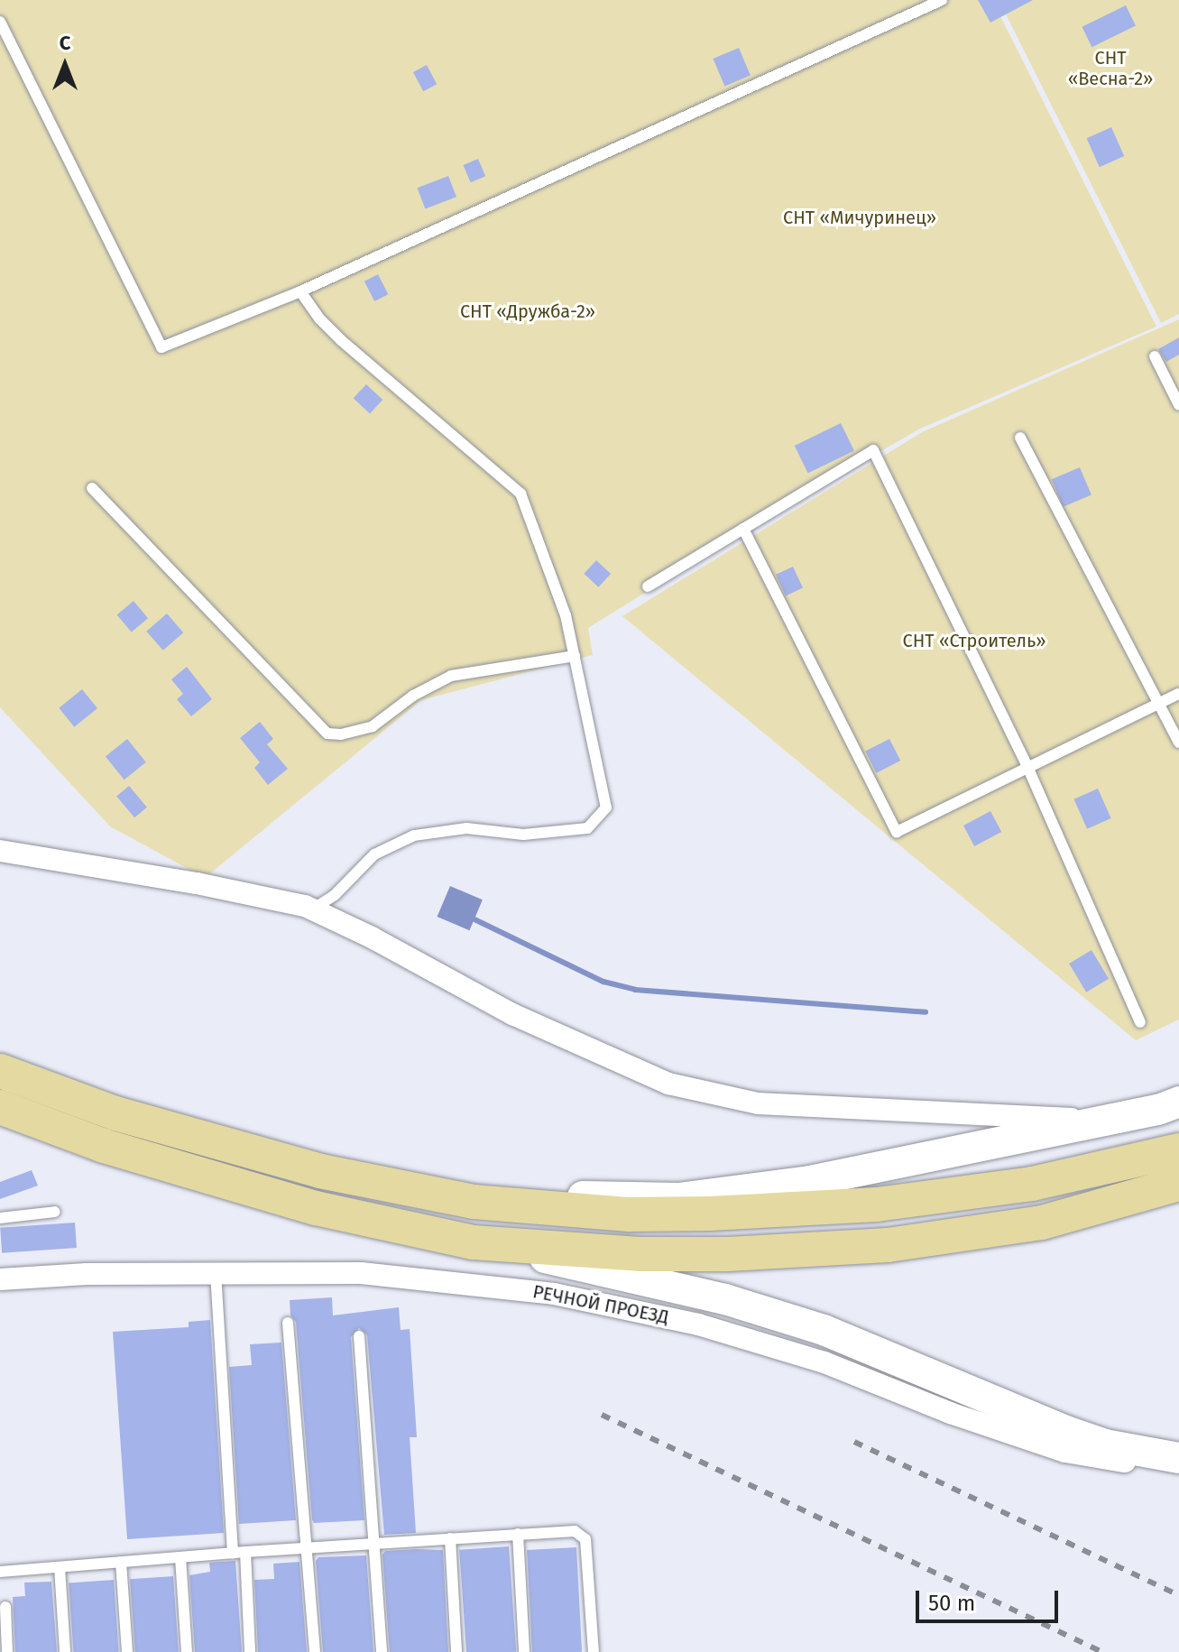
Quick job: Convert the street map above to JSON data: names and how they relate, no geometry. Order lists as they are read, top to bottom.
{
  "streets": {
    "street": ["РЕЧНОЙ ПРОЕЗД"]
  },
  "parks": [
    "СНТ «Весна-2»",
    "СНТ «Мичуринец»",
    "СНТ «Дружба-2»",
    "СНТ «Строитель»"
  ],
  "scale_bar": "50 m",
  "north": "top"
}
